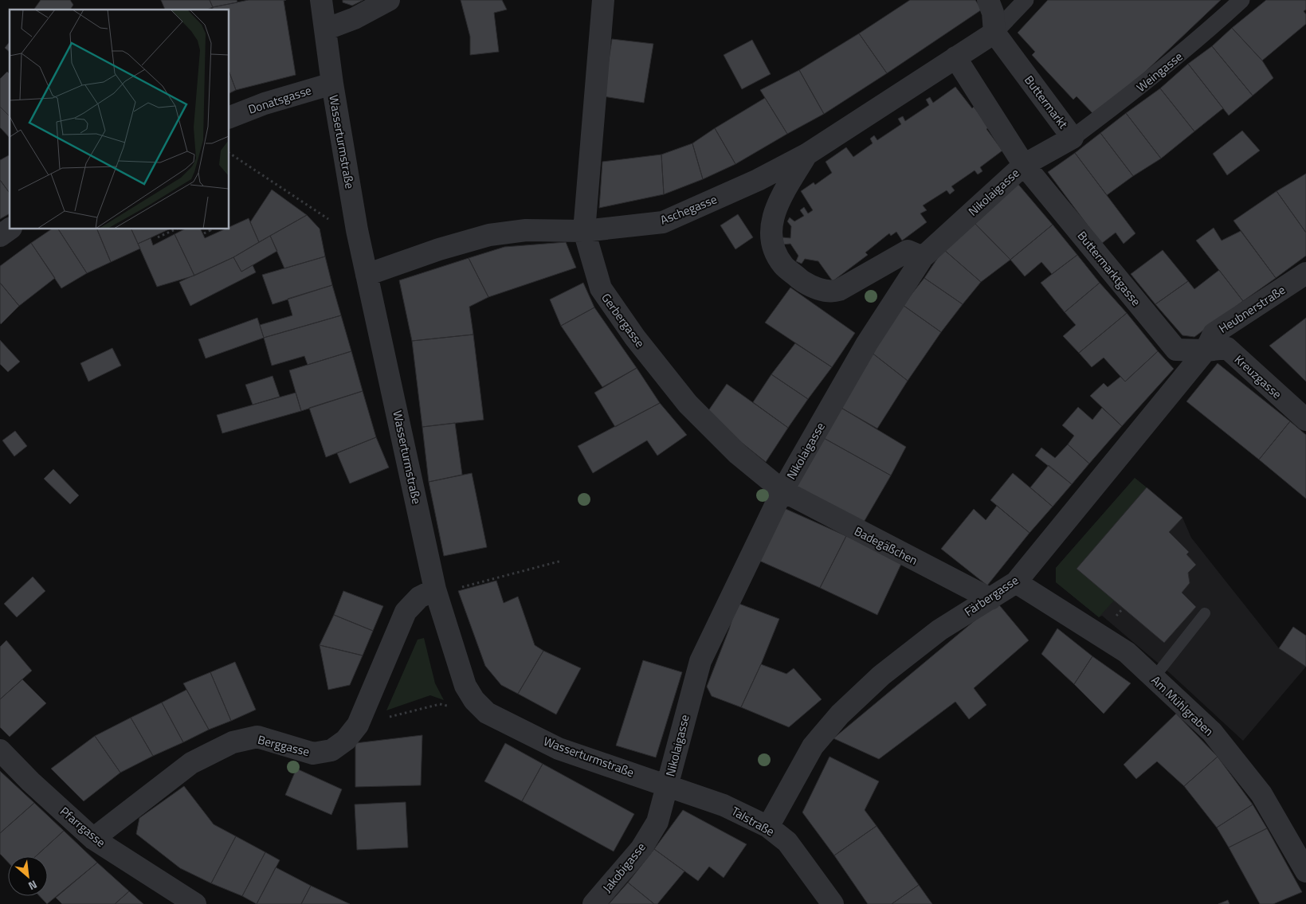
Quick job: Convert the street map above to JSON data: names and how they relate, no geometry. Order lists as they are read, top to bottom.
{
  "streets": {
    "street": [
      "Weingasse",
      "Donatsgasse",
      "Buttermarkt",
      "Wasserturmstraße",
      "Nikolaigasse",
      "Aschegasse",
      "Buttermarktgasse",
      "Heubnerstraße",
      "Gerbergasse",
      "Kreuzgasse",
      "Badegäßchen",
      "Färbergasse",
      "Am Mühlgraben",
      "Berggasse",
      "Talstraße",
      "Pfarrgasse",
      "Jakobigasse"
    ]
  },
  "crossings": [
    ["Weingasse", "Buttermarkt"],
    ["Donatsgasse", "Wasserturmstraße"],
    ["Buttermarkt", "Nikolaigasse"],
    ["Buttermarkt", "Buttermarktgasse"],
    ["Wasserturmstraße", "Nikolaigasse"],
    ["Wasserturmstraße", "Aschegasse"],
    ["Wasserturmstraße", "Berggasse"],
    ["Wasserturmstraße", "Talstraße"],
    ["Wasserturmstraße", "Jakobigasse"],
    ["Nikolaigasse", "Buttermarktgasse"],
    ["Nikolaigasse", "Gerbergasse"],
    ["Nikolaigasse", "Badegäßchen"],
    ["Nikolaigasse", "Talstraße"],
    ["Nikolaigasse", "Jakobigasse"],
    ["Aschegasse", "Gerbergasse"],
    ["Buttermarktgasse", "Heubnerstraße"],
    ["Buttermarktgasse", "Kreuzgasse"],
    ["Buttermarktgasse", "Färbergasse"],
    ["Heubnerstraße", "Kreuzgasse"],
    ["Heubnerstraße", "Färbergasse"],
    ["Gerbergasse", "Badegäßchen"],
    ["Kreuzgasse", "Färbergasse"],
    ["Badegäßchen", "Färbergasse"],
    ["Färbergasse", "Am Mühlgraben"],
    ["Färbergasse", "Talstraße"],
    ["Berggasse", "Pfarrgasse"],
    ["Talstraße", "Jakobigasse"]
  ],
  "north": "bottom right"
}
